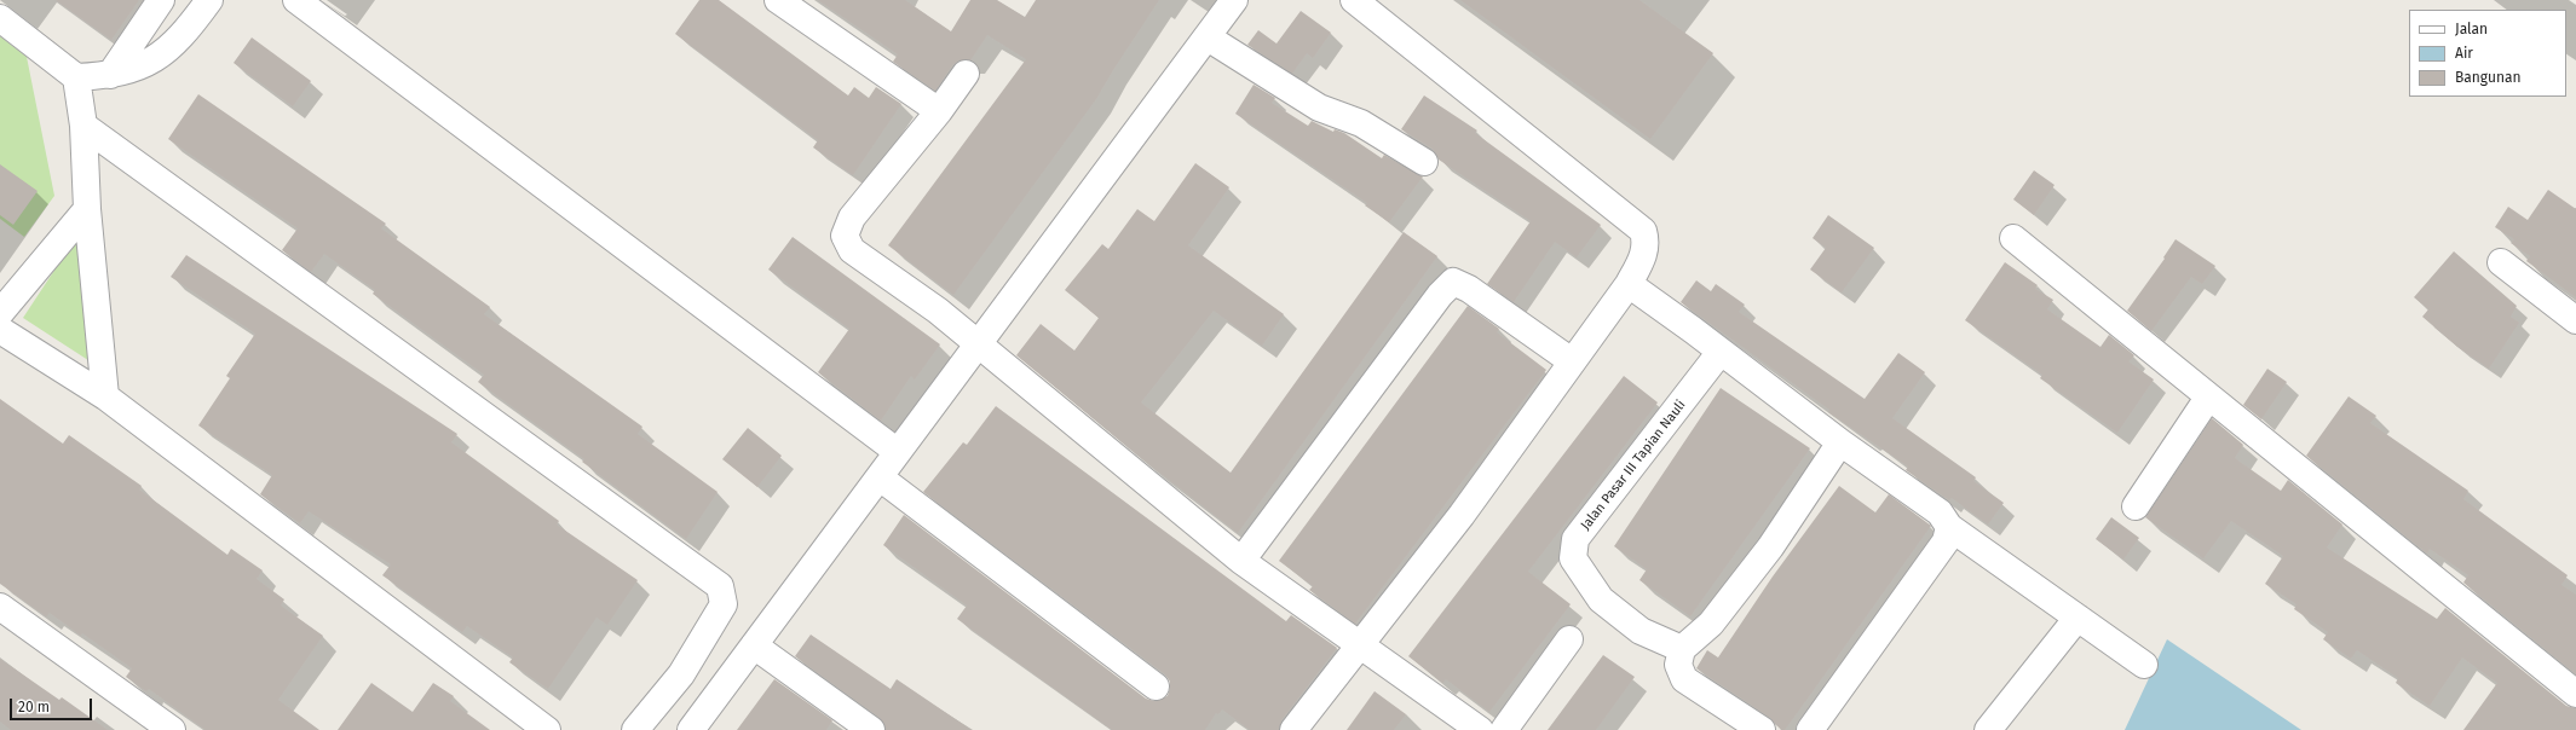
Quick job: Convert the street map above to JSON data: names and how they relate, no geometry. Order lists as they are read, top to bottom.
{
  "streets": {
    "street": ["Jalan Pasar III Tapian Nauli"]
  },
  "legend": ["Jalan", "Air", "Bangunan"],
  "scale_bar": "20 m"
}
